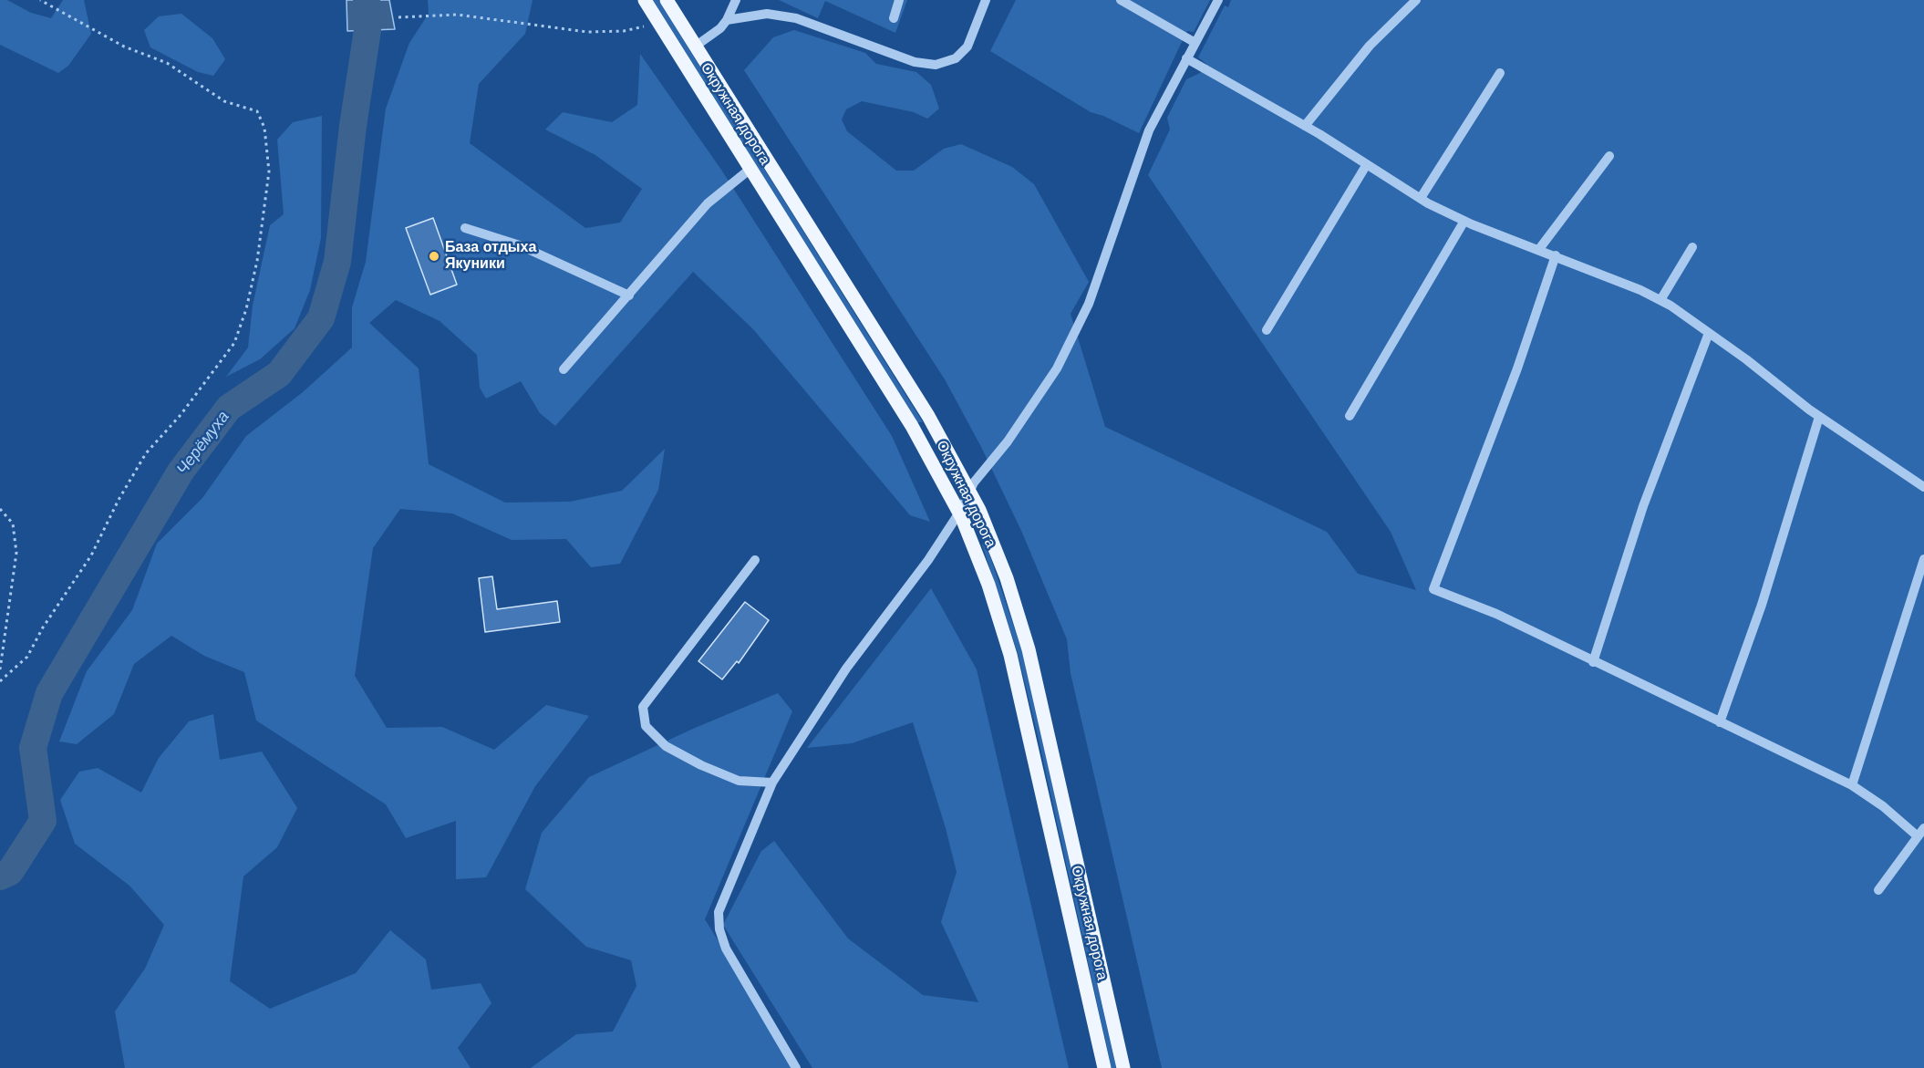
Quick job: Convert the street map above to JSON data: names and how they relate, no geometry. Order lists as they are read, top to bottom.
{
  "streets": {
    "main road": ["Окружная дорога"]
  },
  "water": ["Черёмуха"],
  "places": ["База отдыха Якуники"]
}
